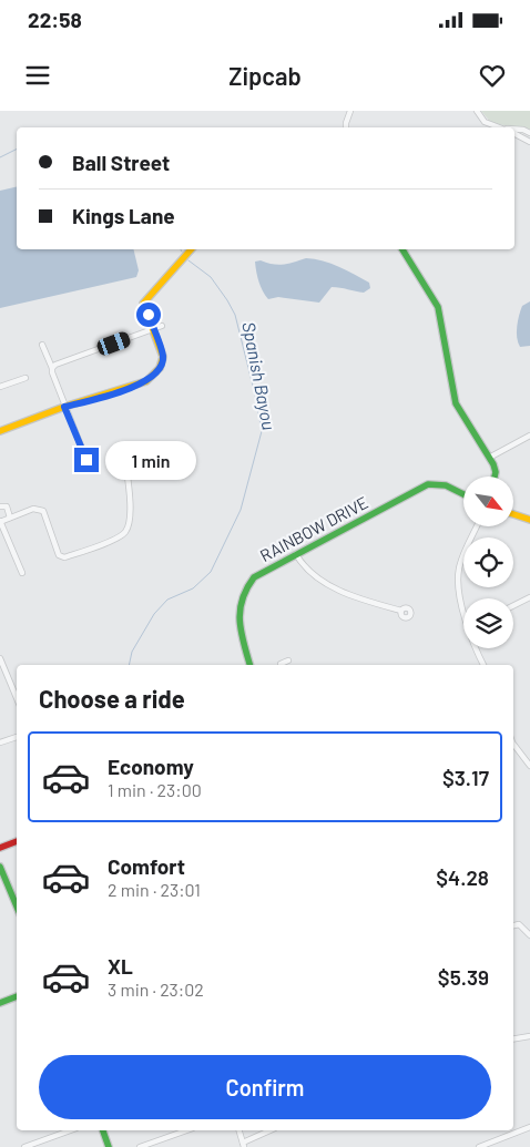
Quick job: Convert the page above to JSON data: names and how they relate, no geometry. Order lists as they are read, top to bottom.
{
  "streets": {
    "street": ["RAINBOW DRIVE"]
  },
  "water": ["Spanish Bayou"],
  "north": "bottom right",
  "page": {
    "status": "22:58",
    "header": "Zipcab",
    "banner": ["Ball Street", "Kings Lane"],
    "bubble": "1 min",
    "heading": "Choose a ride",
    "list": [
      {
        "name": "Economy",
        "note": "1 min · 23:00",
        "value": "$3.17"
      },
      {
        "name": "Comfort",
        "note": "2 min · 23:01",
        "value": "$4.28"
      },
      {
        "name": "XL",
        "note": "3 min · 23:02",
        "value": "$5.39"
      }
    ],
    "buttons": "Confirm"
  }
}
